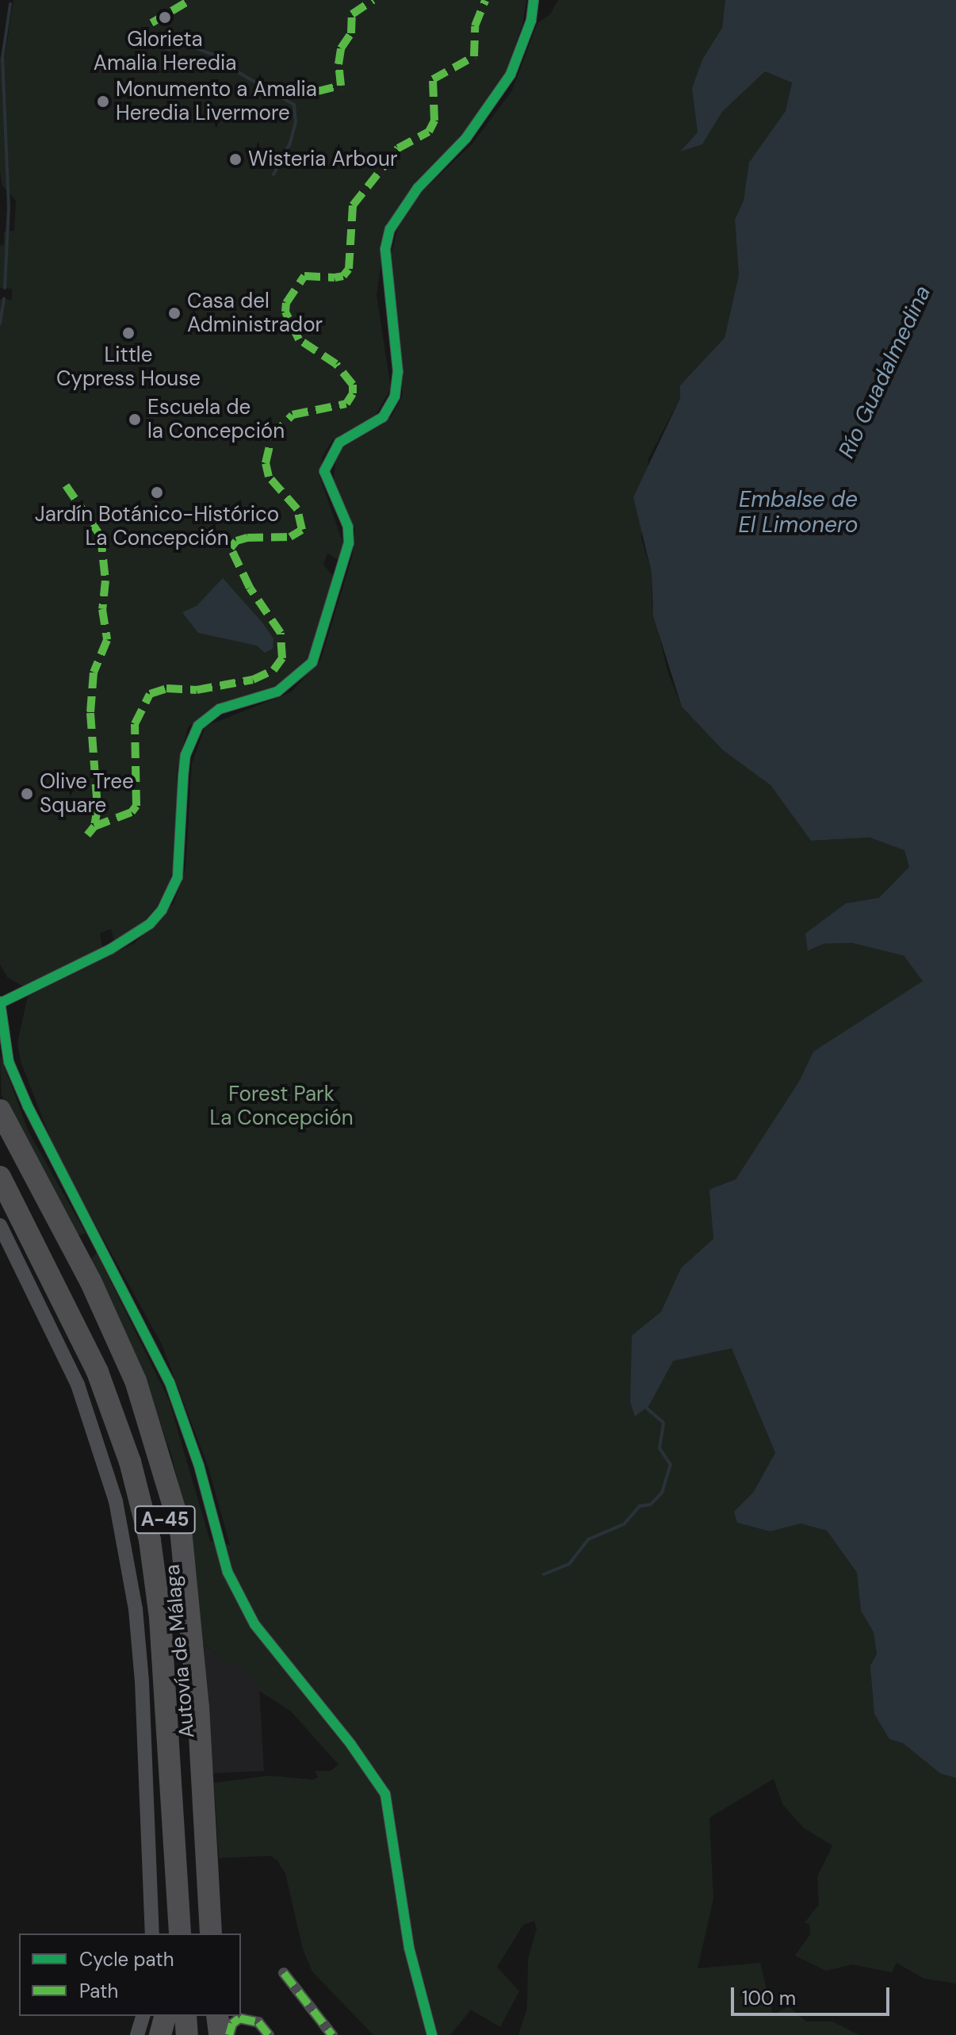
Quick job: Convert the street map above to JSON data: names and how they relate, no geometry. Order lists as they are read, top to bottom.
{
  "streets": {
    "highway": ["A-45", "Autovía de Málaga"]
  },
  "water": ["Río Guadalmedina", "Embalse de El Limonero"],
  "parks": ["Forest Park La Concepción"],
  "places": [
    "Glorieta Amalia Heredia",
    "Monumento a Amalia Heredia Livermore",
    "Wisteria Arbour",
    "Casa del Administrador",
    "Little Cypress House",
    "Escuela de la Concepción",
    "Jardín Botánico-Histórico La Concepción",
    "Olive Tree Square"
  ],
  "legend": ["Cycle path", "Path"],
  "scale_bar": "100 m"
}
